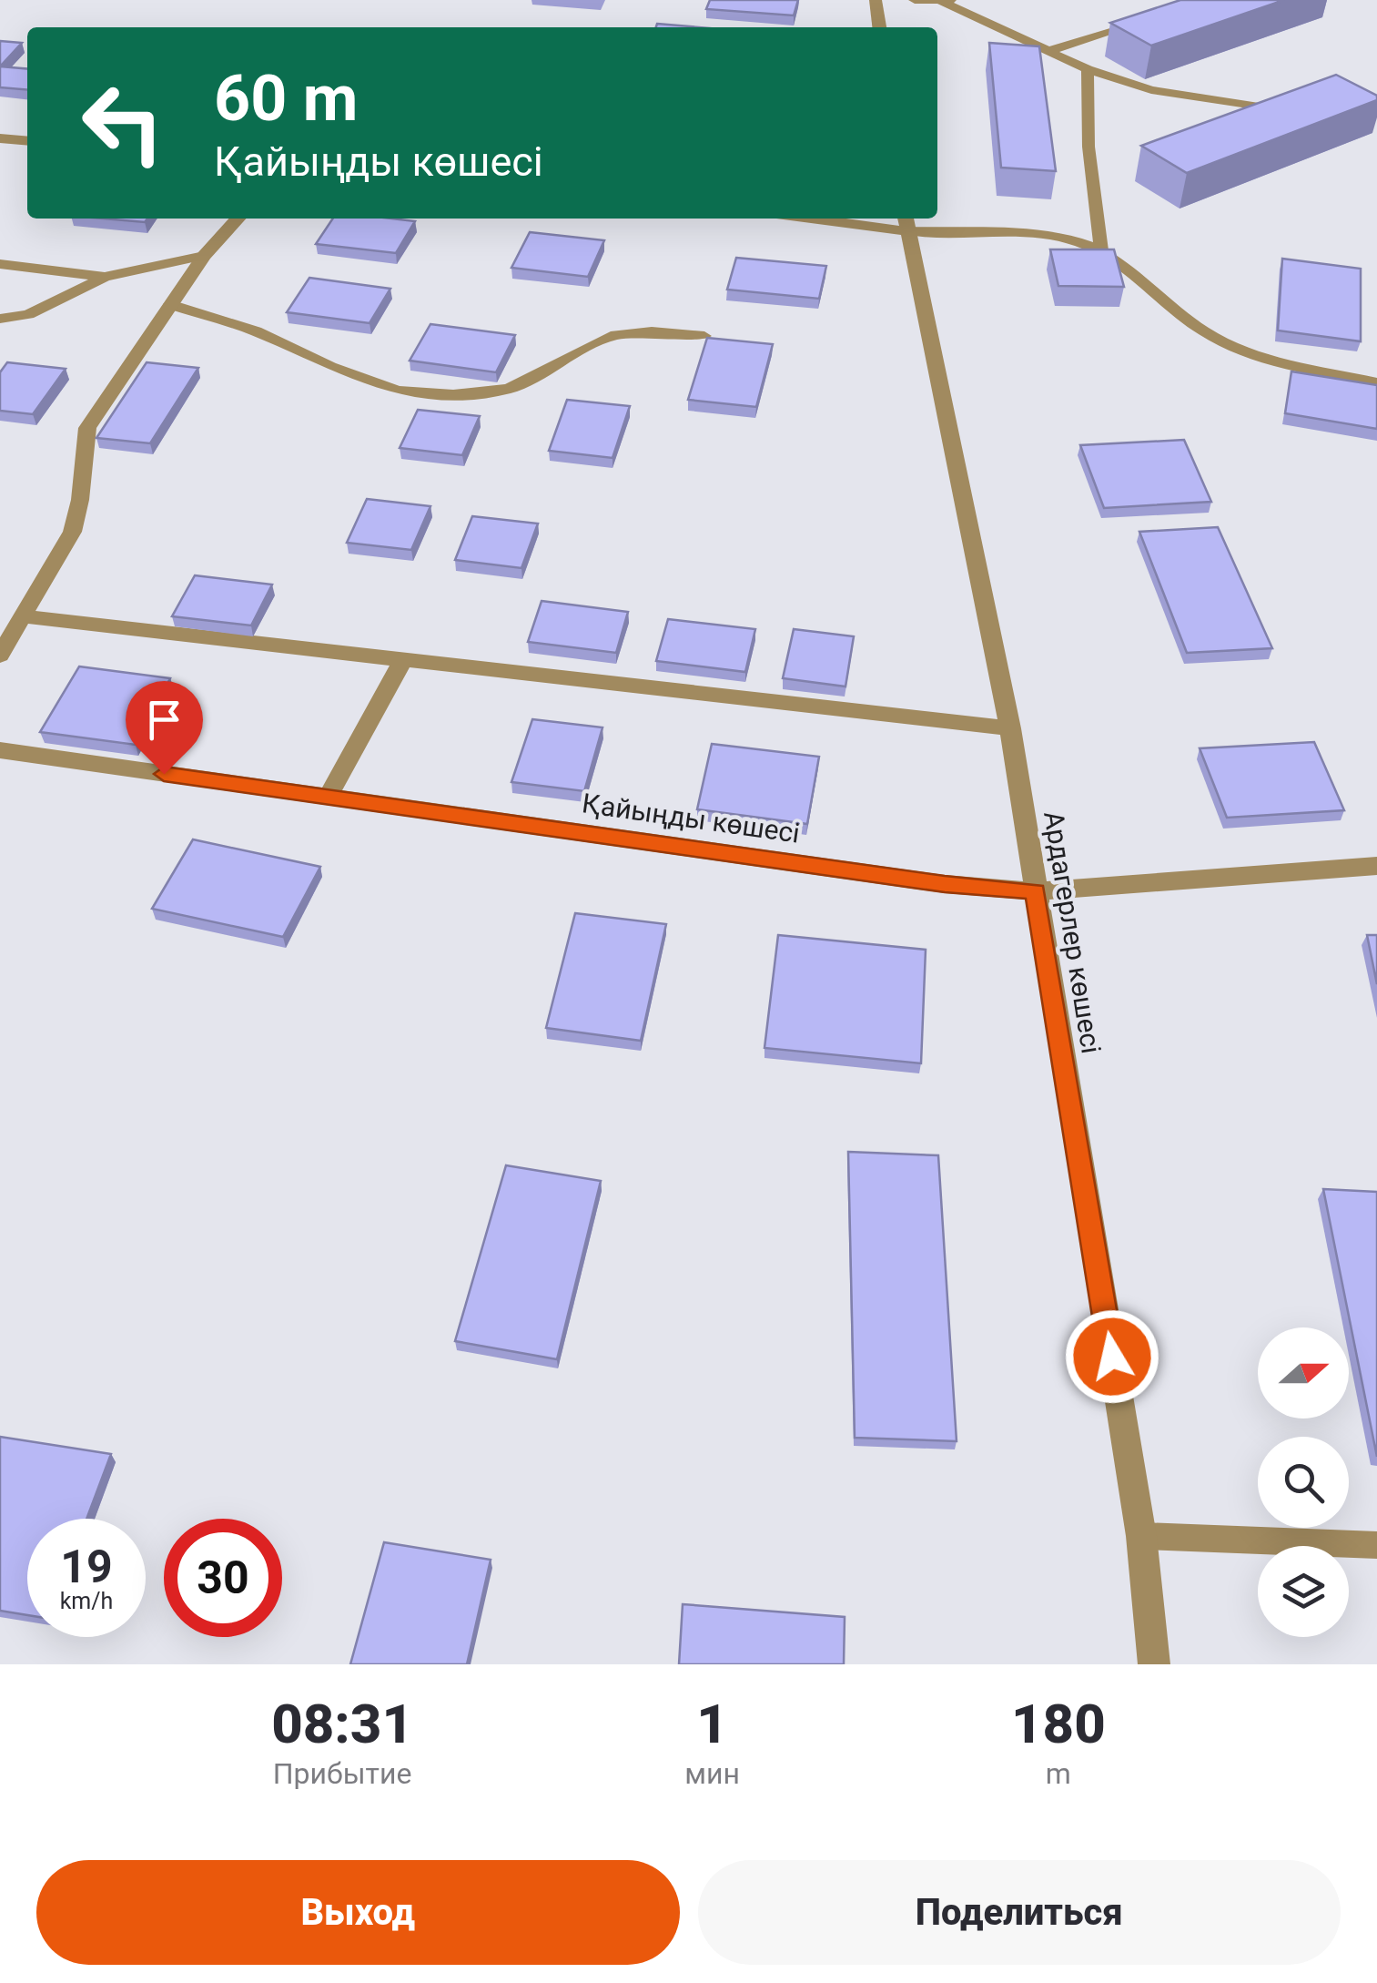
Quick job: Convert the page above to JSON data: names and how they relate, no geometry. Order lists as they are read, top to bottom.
{
  "streets": {
    "street": ["Қайыңды көшесі", "Ардагерлер көшесі"]
  },
  "crossings": [
    ["Қайыңды көшесі", "Ардагерлер көшесі"]
  ],
  "north": "right",
  "page": {
    "turn": ["60 m", "Қайыңды көшесі"],
    "speed": "19 km/h",
    "limit": "30",
    "eta": [
      "08:31",
      "Прибытие",
      "1",
      "мин",
      "180",
      "m"
    ],
    "buttons": ["Выход", "Поделиться"]
  }
}
